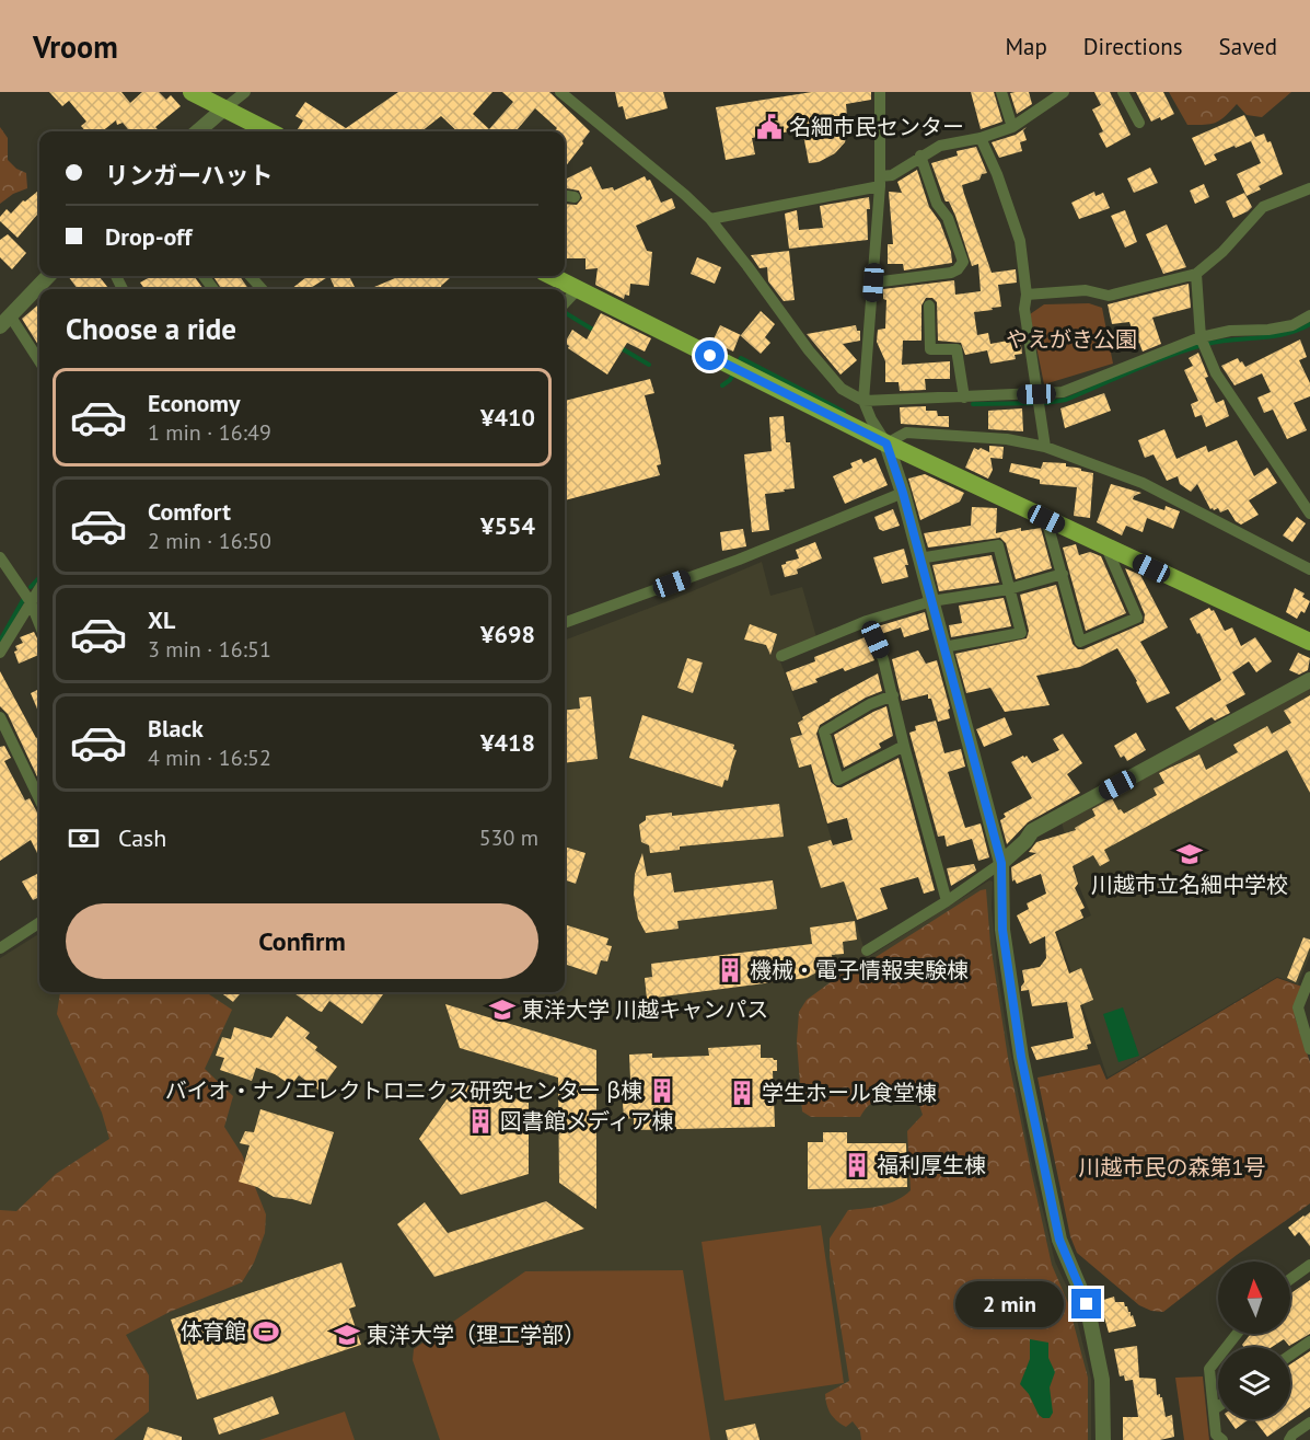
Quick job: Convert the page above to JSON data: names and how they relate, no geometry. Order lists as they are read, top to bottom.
{
  "parks": ["やえがき公園", "川越市民の森第1号"],
  "places": {
    "public building": ["名細市民センター"],
    "school or university": ["川越市立名細中学校", "東洋大学 川越キャンパス", "東洋大学（理工学部）"],
    "building": [
      "機械・電子情報実験棟",
      "バイオ・ナノエレクトロニクス研究センター β棟",
      "学生ホール食堂棟",
      "図書館メディア棟",
      "福利厚生棟"
    ],
    "sports": ["体育館"]
  },
  "north": "top",
  "page": {
    "header": "Vroom",
    "nav": ["Map", "Directions", "Saved"],
    "banner": ["リンガーハット", "Drop-off"],
    "heading": "Choose a ride",
    "list": [
      {
        "name": "Economy",
        "note": "1 min · 16:49",
        "value": "¥410"
      },
      {
        "name": "Comfort",
        "note": "2 min · 16:50",
        "value": "¥554"
      },
      {
        "name": "XL",
        "note": "3 min · 16:51",
        "value": "¥698"
      },
      {
        "name": "Black",
        "note": "4 min · 16:52",
        "value": "¥418"
      }
    ],
    "pay": ["Cash", "530 m"],
    "buttons": "Confirm",
    "bubble": "2 min"
  }
}
